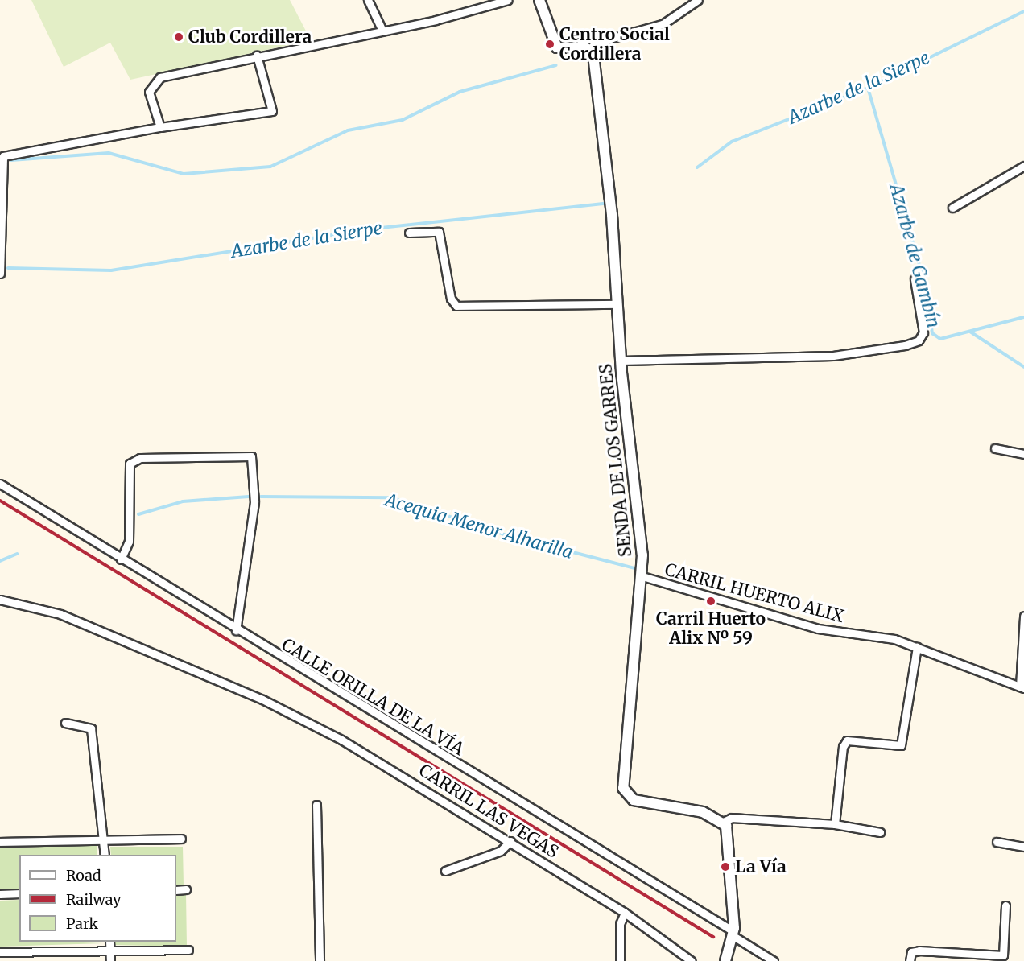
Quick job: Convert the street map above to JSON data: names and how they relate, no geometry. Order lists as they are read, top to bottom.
{
  "streets": {
    "street": [
      "SENDA DE LOS GARRES",
      "CARRIL HUERTO ALIX",
      "CALLE ORILLA DE LA VÍA",
      "CARRIL LAS VEGAS"
    ]
  },
  "crossings": [
    ["SENDA DE LOS GARRES", "CARRIL HUERTO ALIX"]
  ],
  "water": ["Azarbe de la Sierpe", "Azarbe de Gambín", "Acequia Menor Alharilla"],
  "places": [
    "Club Cordillera",
    "Centro Social Cordillera",
    "Carril Huerto Alix Nº 59",
    "La Vía"
  ],
  "legend": ["Road", "Railway", "Park"]
}
